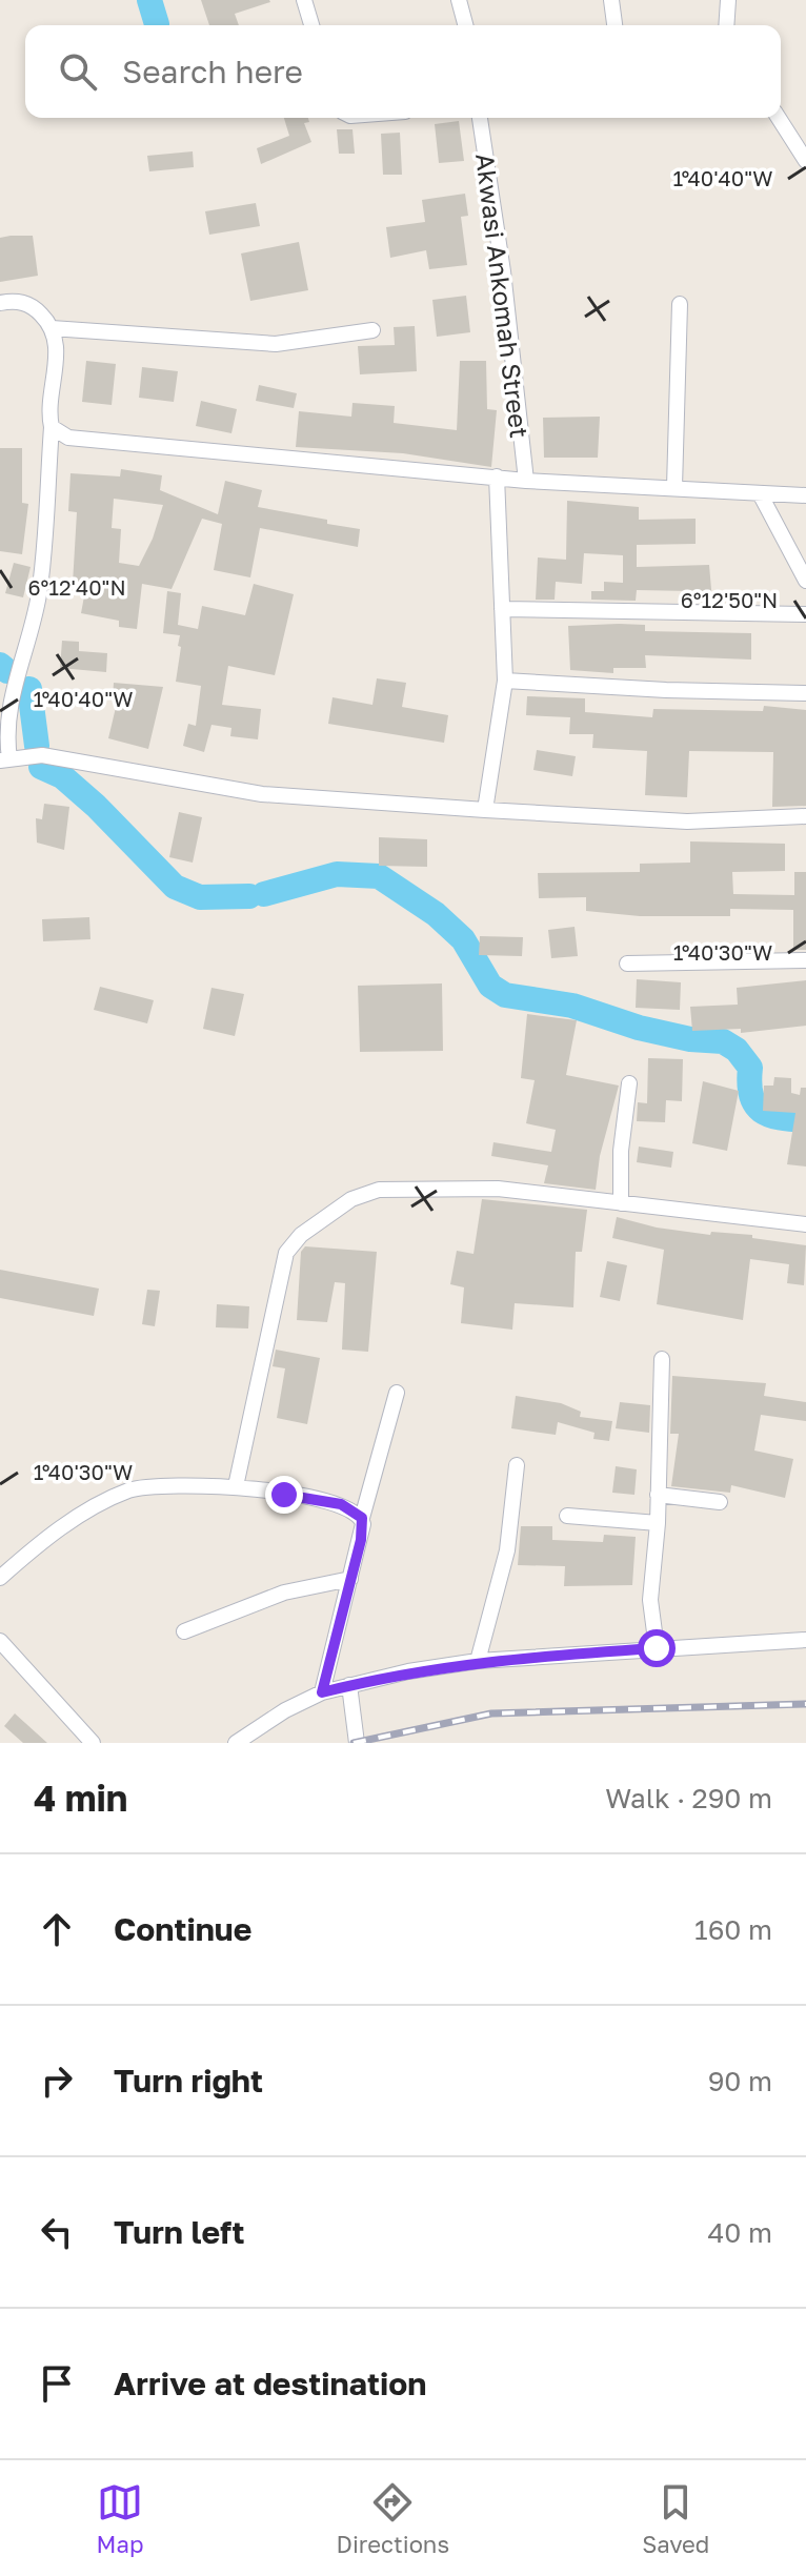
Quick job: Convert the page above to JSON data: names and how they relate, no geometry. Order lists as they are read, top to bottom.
{
  "streets": {
    "street": ["Akwasi Ankomah Street"]
  },
  "page": {
    "search": "Search here",
    "heading": ["4 min", "Walk · 290 m"],
    "list": [
      ["Continue", "160 m"],
      ["Turn right", "90 m"],
      ["Turn left", "40 m"],
      "Arrive at destination"
    ],
    "nav": ["Map", "Directions", "Saved"]
  },
  "coordinates": [
    "1°40'40\"W",
    "6°12'40\"N",
    "6°12'50\"N",
    "1°40'30\"W"
  ]
}
